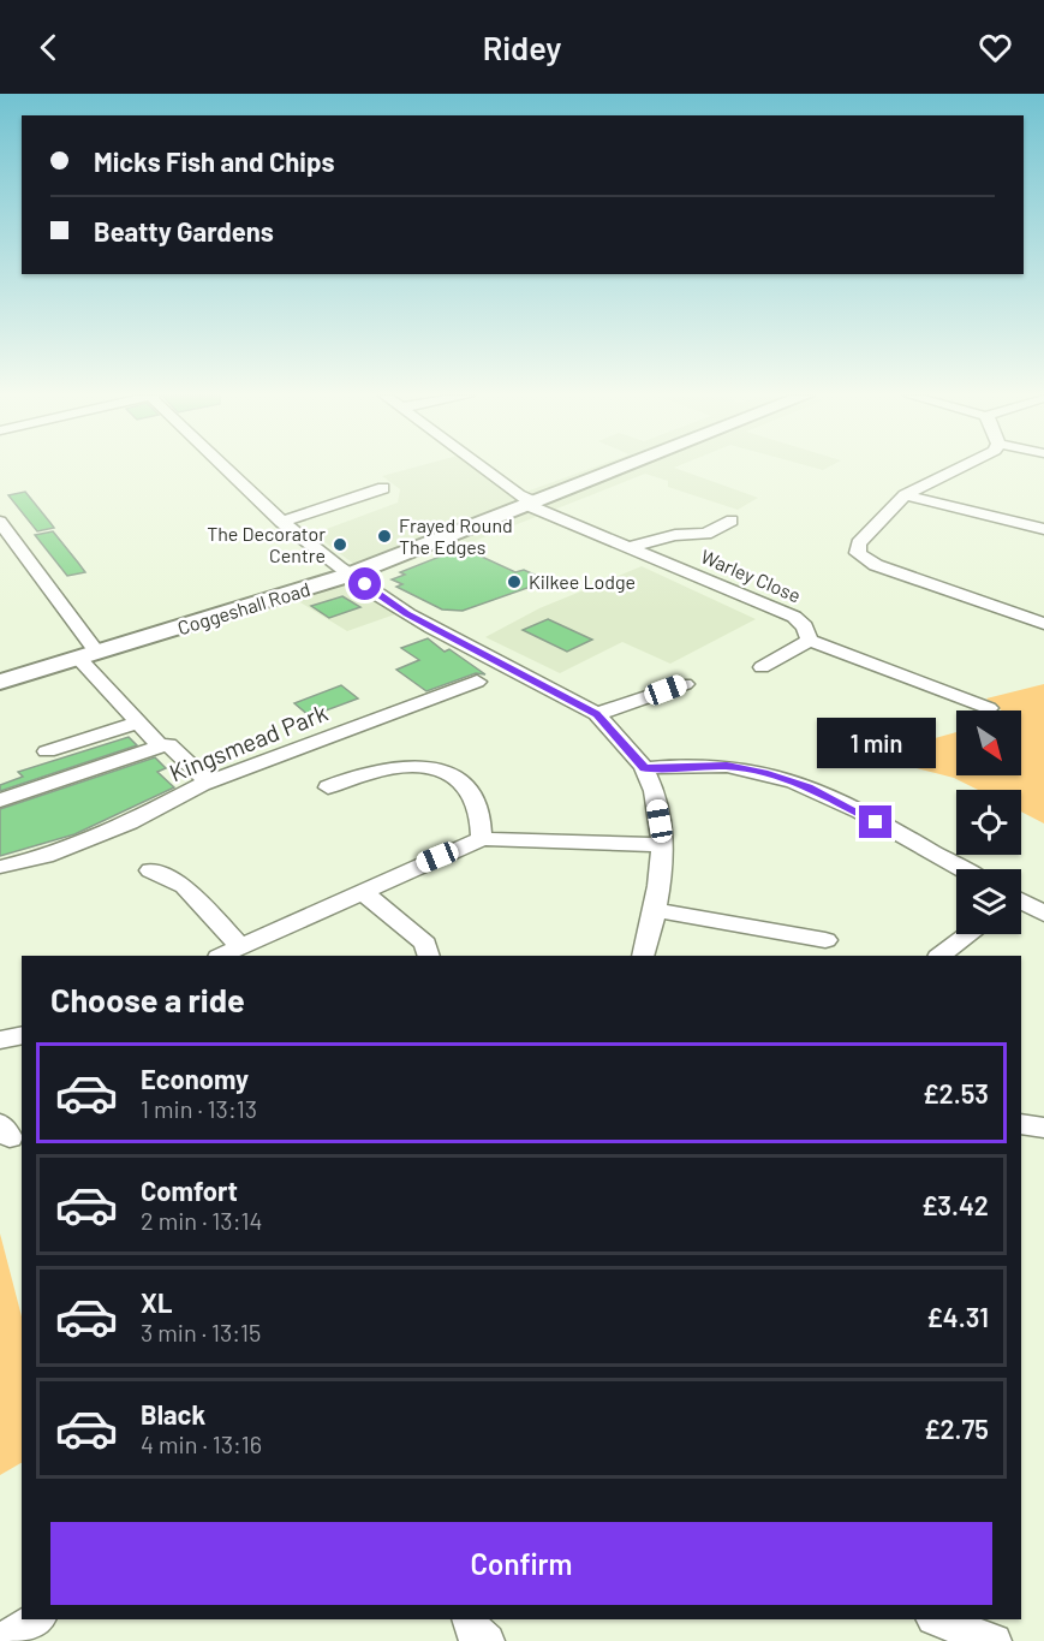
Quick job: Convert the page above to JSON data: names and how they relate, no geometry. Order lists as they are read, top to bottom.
{
  "streets": {
    "main road": ["Coggeshall Road"],
    "street": ["Warley Close", "Kingsmead Park"]
  },
  "crossings": [
    ["Warley Close", "Coggeshall Road"],
    ["Coggeshall Road", "Kingsmead Park"]
  ],
  "places": ["Frayed Round The Edges", "The Decorator Centre", "Kilkee Lodge"],
  "north": "bottom right",
  "page": {
    "header": "Ridey",
    "banner": ["Micks Fish and Chips", "Beatty Gardens"],
    "bubble": "1 min",
    "heading": "Choose a ride",
    "list": [
      {
        "name": "Economy",
        "note": "1 min · 13:13",
        "value": "£2.53"
      },
      {
        "name": "Comfort",
        "note": "2 min · 13:14",
        "value": "£3.42"
      },
      {
        "name": "XL",
        "note": "3 min · 13:15",
        "value": "£4.31"
      },
      {
        "name": "Black",
        "note": "4 min · 13:16",
        "value": "£2.75"
      }
    ],
    "buttons": "Confirm"
  }
}
